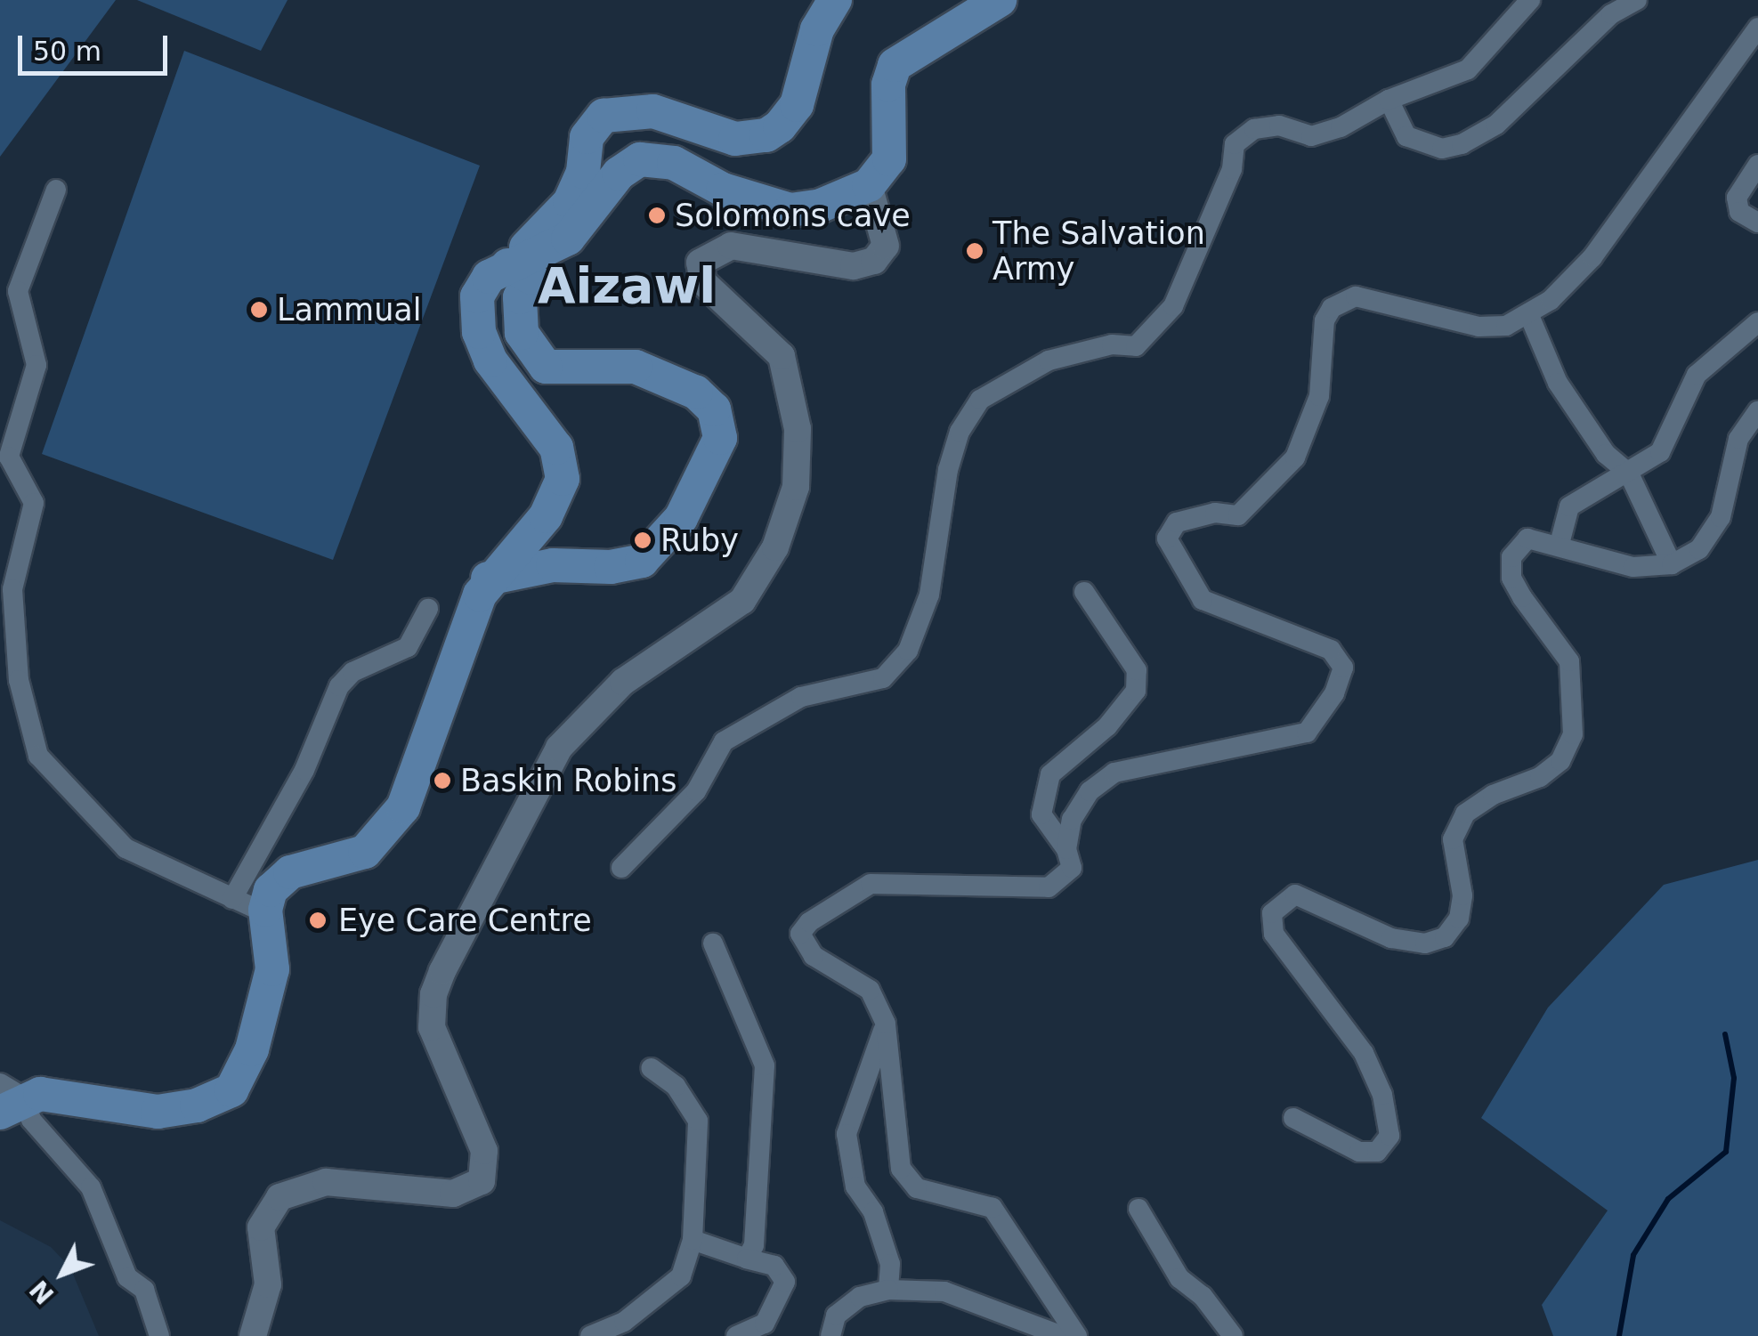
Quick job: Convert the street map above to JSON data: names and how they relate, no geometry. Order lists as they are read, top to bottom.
{
  "districts": ["Aizawl"],
  "places": [
    "Solomons cave",
    "The Salvation Army",
    "Lammual",
    "Ruby",
    "Baskin Robins",
    "Eye Care Centre"
  ],
  "scale_bar": "50 m",
  "north": "bottom left"
}
